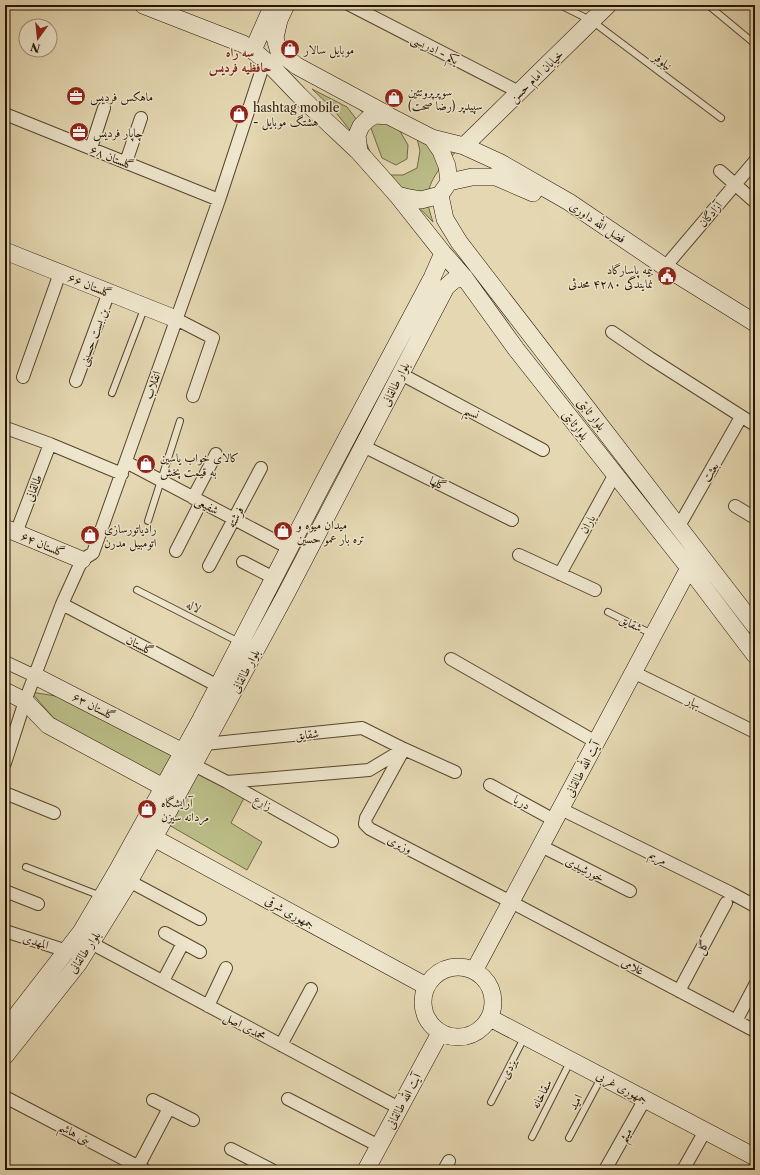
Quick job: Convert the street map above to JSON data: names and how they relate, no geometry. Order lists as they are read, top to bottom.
{
  "streets": {
    "main road": [
      "خیابان امام حسن",
      "فضل الله داوری",
      "گلستان ۶۶",
      "بلوار طالقانی",
      "بلوار ثابتی",
      "بلوارثابتی",
      "گلستان ۶۴",
      "گلستان ۶۳",
      "آیت الله طالقانی",
      "جمهوری شرقی",
      "جمهوری غربی"
    ],
    "street": [
      "یکم - ادریسی",
      "گلستان ۶۸",
      "آزادگان",
      "بن بست حسینی",
      "انقلاب",
      "نسیم",
      "بعثت",
      "گلها",
      "طالقانی",
      "شفیعی",
      "فرشته",
      "یاران",
      "شقایق",
      "گلستان",
      "بهار",
      "زارع",
      "دریا",
      "وزیری",
      "مریم",
      "خورشیدی",
      "المهدی",
      "گل",
      "غلامی",
      "محمدی اصل",
      "بنی هاشم",
      "میثم"
    ],
    "lane": [
      "نیلوفر",
      "لاله",
      "یزدی",
      "سقاخانه",
      "امید"
    ]
  },
  "crossings": [
    ["یکم - ادریسی", "خیابان امام حسن"],
    ["نیلوفر", "خیابان امام حسن"],
    ["خیابان امام حسن", "فضل الله داوری"],
    ["گلستان ۶۸", "انقلاب"],
    ["آزادگان", "فضل الله داوری"],
    ["فضل الله داوری", "بلوار ثابتی"],
    ["فضل الله داوری", "بلوارثابتی"],
    ["گلستان ۶۶", "بن بست حسینی"],
    ["گلستان ۶۶", "انقلاب"],
    ["بلوار طالقانی", "نسیم"],
    ["بلوار طالقانی", "بلوارثابتی"],
    ["بلوار طالقانی", "گلها"],
    ["بلوار طالقانی", "شفیعی"],
    ["بلوار طالقانی", "لاله"],
    ["بلوار طالقانی", "شقایق"],
    ["بلوار طالقانی", "گلستان"],
    ["بلوار طالقانی", "گلستان ۶۳"],
    ["بلوار طالقانی", "زارع"],
    ["بلوار طالقانی", "جمهوری شرقی"],
    ["بلوار طالقانی", "المهدی"],
    ["بلوار طالقانی", "محمدی اصل"],
    ["انقلاب", "شفیعی"],
    ["انقلاب", "گلستان ۶۴"],
    ["انقلاب", "گلستان"],
    ["انقلاب", "گلستان ۶۳"],
    ["بلوار ثابتی", "بلوارثابتی"],
    ["بلوار ثابتی", "بعثت"],
    ["بلوارثابتی", "یاران"],
    ["بلوارثابتی", "آیت الله طالقانی"],
    ["طالقانی", "گلستان ۶۴"],
    ["شفیعی", "فرشته"],
    ["شقایق", "آیت الله طالقانی"],
    ["شقایق", "وزیری"],
    ["بهار", "آیت الله طالقانی"],
    ["آیت الله طالقانی", "دریا"],
    ["آیت الله طالقانی", "وزیری"],
    ["آیت الله طالقانی", "مریم"],
    ["آیت الله طالقانی", "خورشیدی"],
    ["آیت الله طالقانی", "جمهوری شرقی"],
    ["آیت الله طالقانی", "غلامی"],
    ["آیت الله طالقانی", "محمدی اصل"],
    ["آیت الله طالقانی", "جمهوری غربی"],
    ["دریا", "مریم"],
    ["وزیری", "غلامی"],
    ["جمهوری شرقی", "جمهوری غربی"],
    ["گل", "غلامی"],
    ["یزدی", "جمهوری غربی"],
    ["جمهوری غربی", "سقاخانه"],
    ["جمهوری غربی", "امید"],
    ["جمهوری غربی", "میثم"]
  ],
  "districts": ["سه راه حافظیه فردیس"],
  "places": {
    "shop": [
      "موبایل سالار",
      "سوپرپروتئین سپیدپر (رضا صحت)",
      "hashtag mobile - هشتگ موبایل",
      "کالای خواب یاسین به قیمت پخش",
      "میدان میوه و تره بار عمو حسین",
      "رادیاتورسازی اتومبیل مدرن",
      "آرایشگاه مردانه سیزن"
    ],
    "office": ["ماهکس فردیس", "چاپار فردیس"],
    "public building": ["بیمه پاسارگاد نمایندگی ۴۲۸۰ محدثی"]
  },
  "north": "bottom"
}
